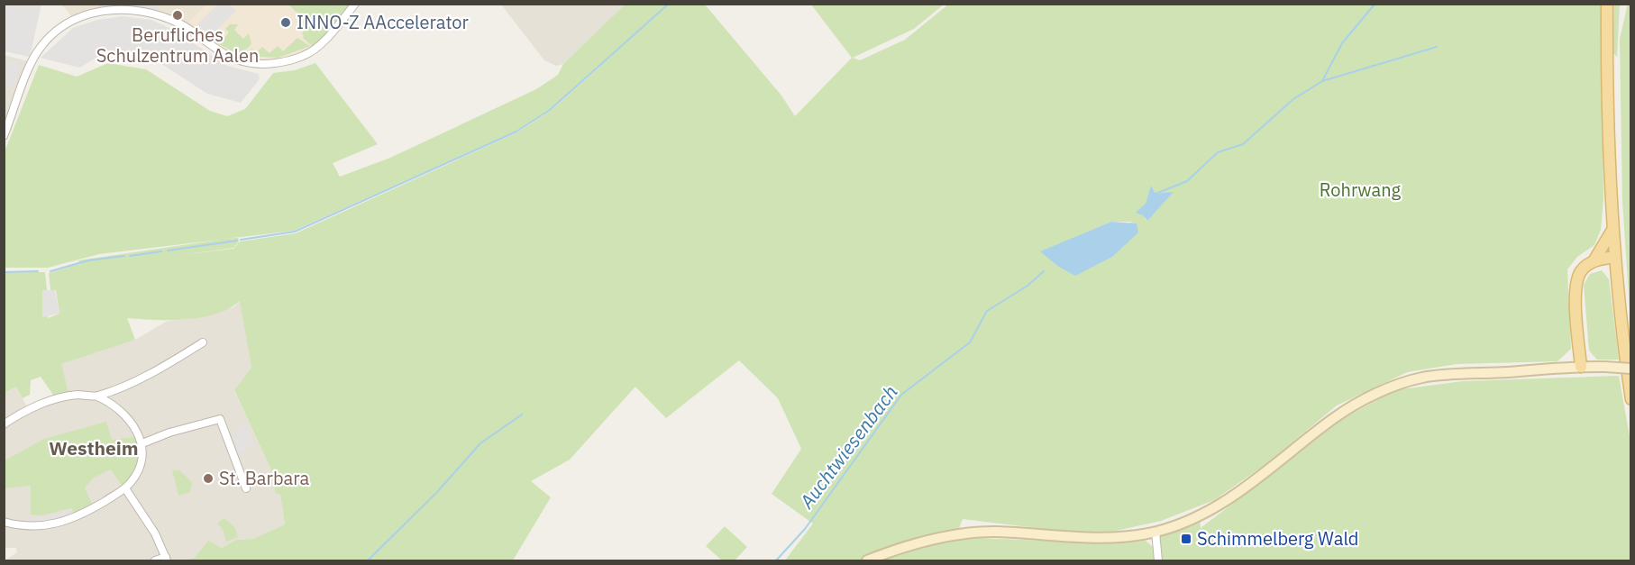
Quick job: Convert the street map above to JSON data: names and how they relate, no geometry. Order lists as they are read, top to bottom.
{
  "districts": ["Westheim"],
  "water": ["Auchtwiesenbach"],
  "parks": ["Rohrwang"],
  "places": {
    "other": ["Berufliches Schulzentrum Aalen", "INNO-Z AAccelerator", "St. Barbara"],
    "transit": ["Schimmelberg Wald"]
  }
}
